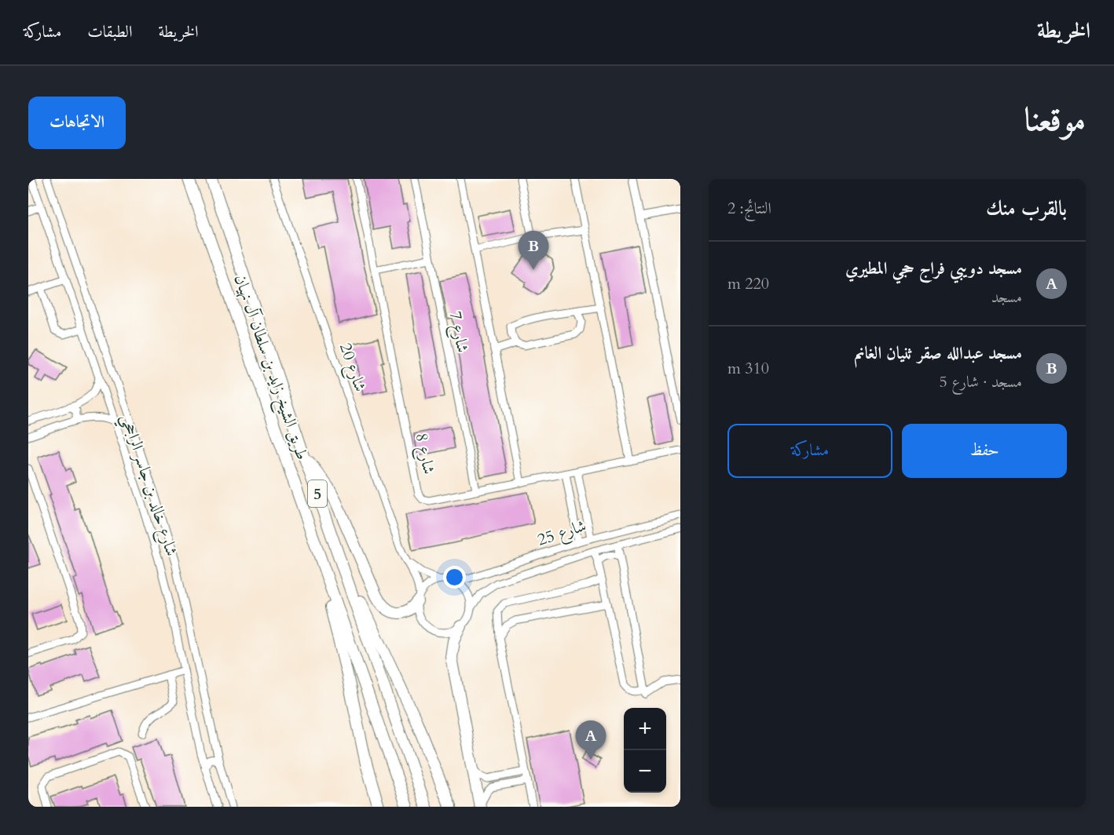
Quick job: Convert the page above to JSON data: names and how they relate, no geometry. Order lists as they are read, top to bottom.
{
  "streets": {
    "highway": ["طريق الشيخ زايد بن سلطان آل نهيان", "5"],
    "street": [
      "شارع 7",
      "شارع 20",
      "شارع 8",
      "شارع خالد بن جاسر الراجحي",
      "شارع 25"
    ]
  },
  "crossings": [
    ["شارع 7", "شارع 8"],
    ["شارع 20", "شارع 25"]
  ],
  "page": {
    "header": "الخريطة",
    "nav": ["الخريطة", "الطبقات", "مشاركة"],
    "title": "موقعنا",
    "buttons": [
      "الاتجاهات",
      ["حفظ", "مشاركة"]
    ],
    "heading": ["بالقرب منك", "النتائج: 2"],
    "pins": ["B", "A"],
    "list": [
      {
        "mark": "A",
        "name": "مسجد دويبي فراج حجي المطيري",
        "note": "مسجد",
        "value": "220 m"
      },
      {
        "mark": "B",
        "name": "مسجد عبدالله صقر ثنيان الغانم",
        "note": "مسجد · شارع 5",
        "value": "310 m"
      }
    ],
    "map_buttons": ["+", "−"]
  }
}
